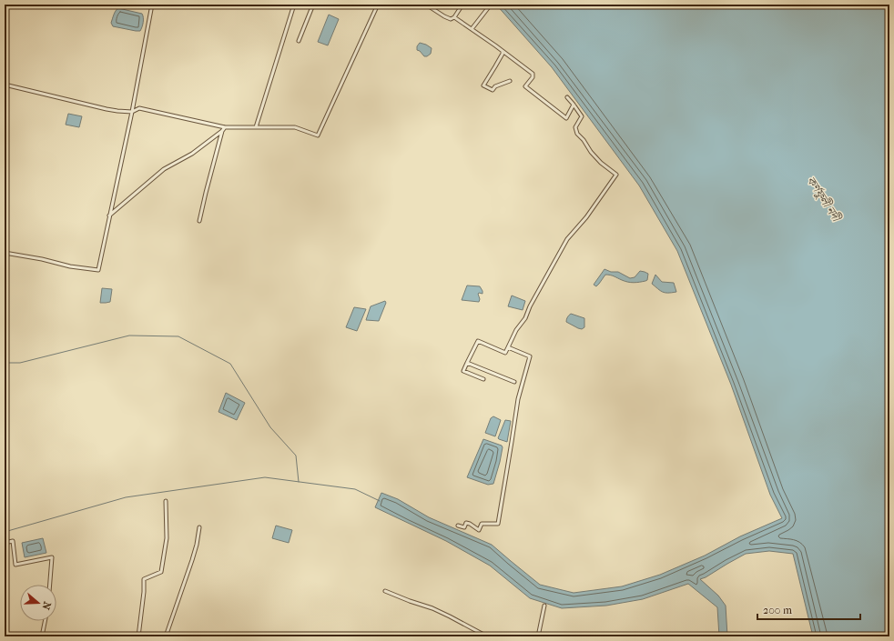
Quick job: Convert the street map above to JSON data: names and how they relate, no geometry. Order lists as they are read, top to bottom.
{
  "water": ["কর্ণফুলী নদী"],
  "scale_bar": "200 m",
  "north": "right"
}
